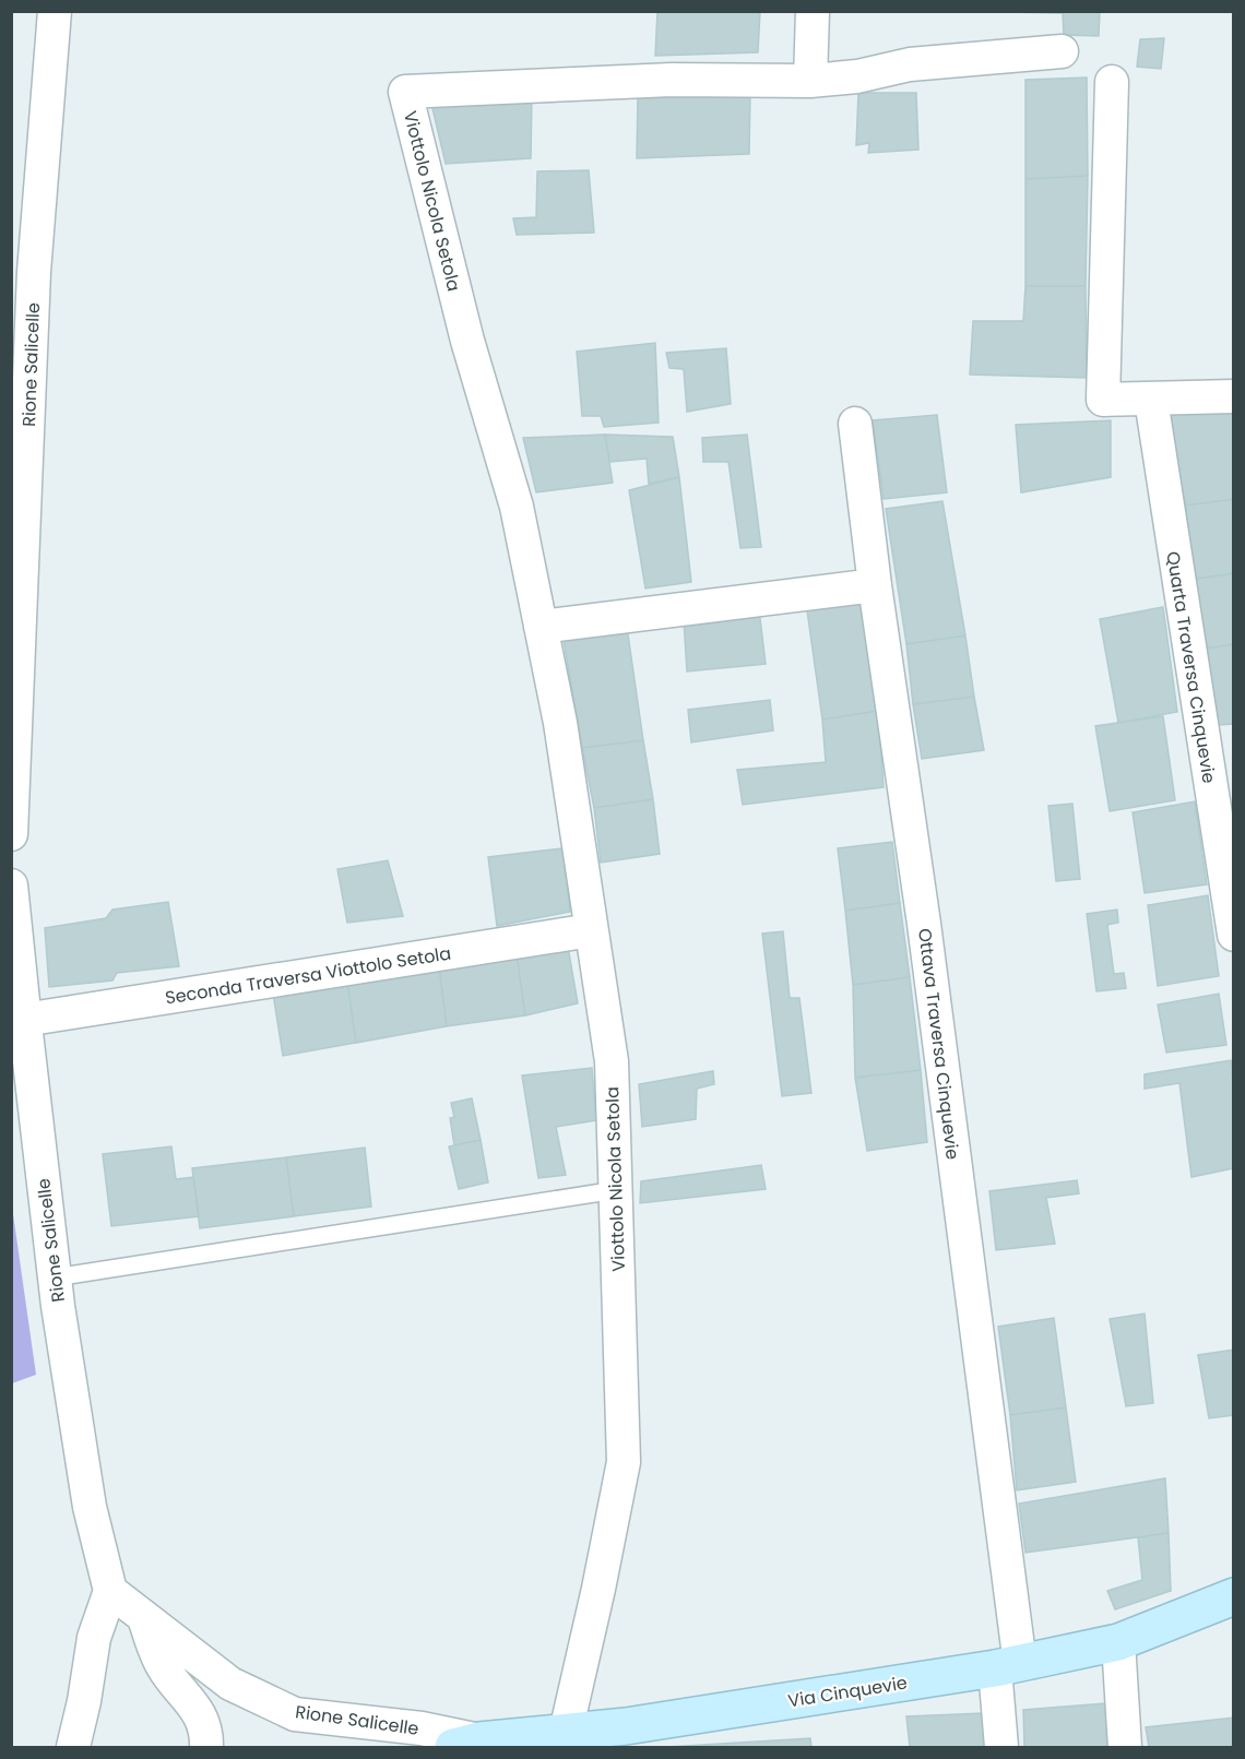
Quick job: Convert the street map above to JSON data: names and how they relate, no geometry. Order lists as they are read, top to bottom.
{
  "streets": {
    "street": [
      "Viottolo Nicola Setola",
      "Rione Salicelle",
      "Quarta Traversa Cinquevie",
      "Seconda Traversa Viottolo Setola",
      "Ottava Traversa Cinquevie",
      "Via Cinquevie"
    ]
  },
  "crossings": [
    ["Viottolo Nicola Setola", "Seconda Traversa Viottolo Setola"],
    ["Viottolo Nicola Setola", "Via Cinquevie"],
    ["Rione Salicelle", "Seconda Traversa Viottolo Setola"],
    ["Rione Salicelle", "Via Cinquevie"],
    ["Ottava Traversa Cinquevie", "Via Cinquevie"]
  ]
}
